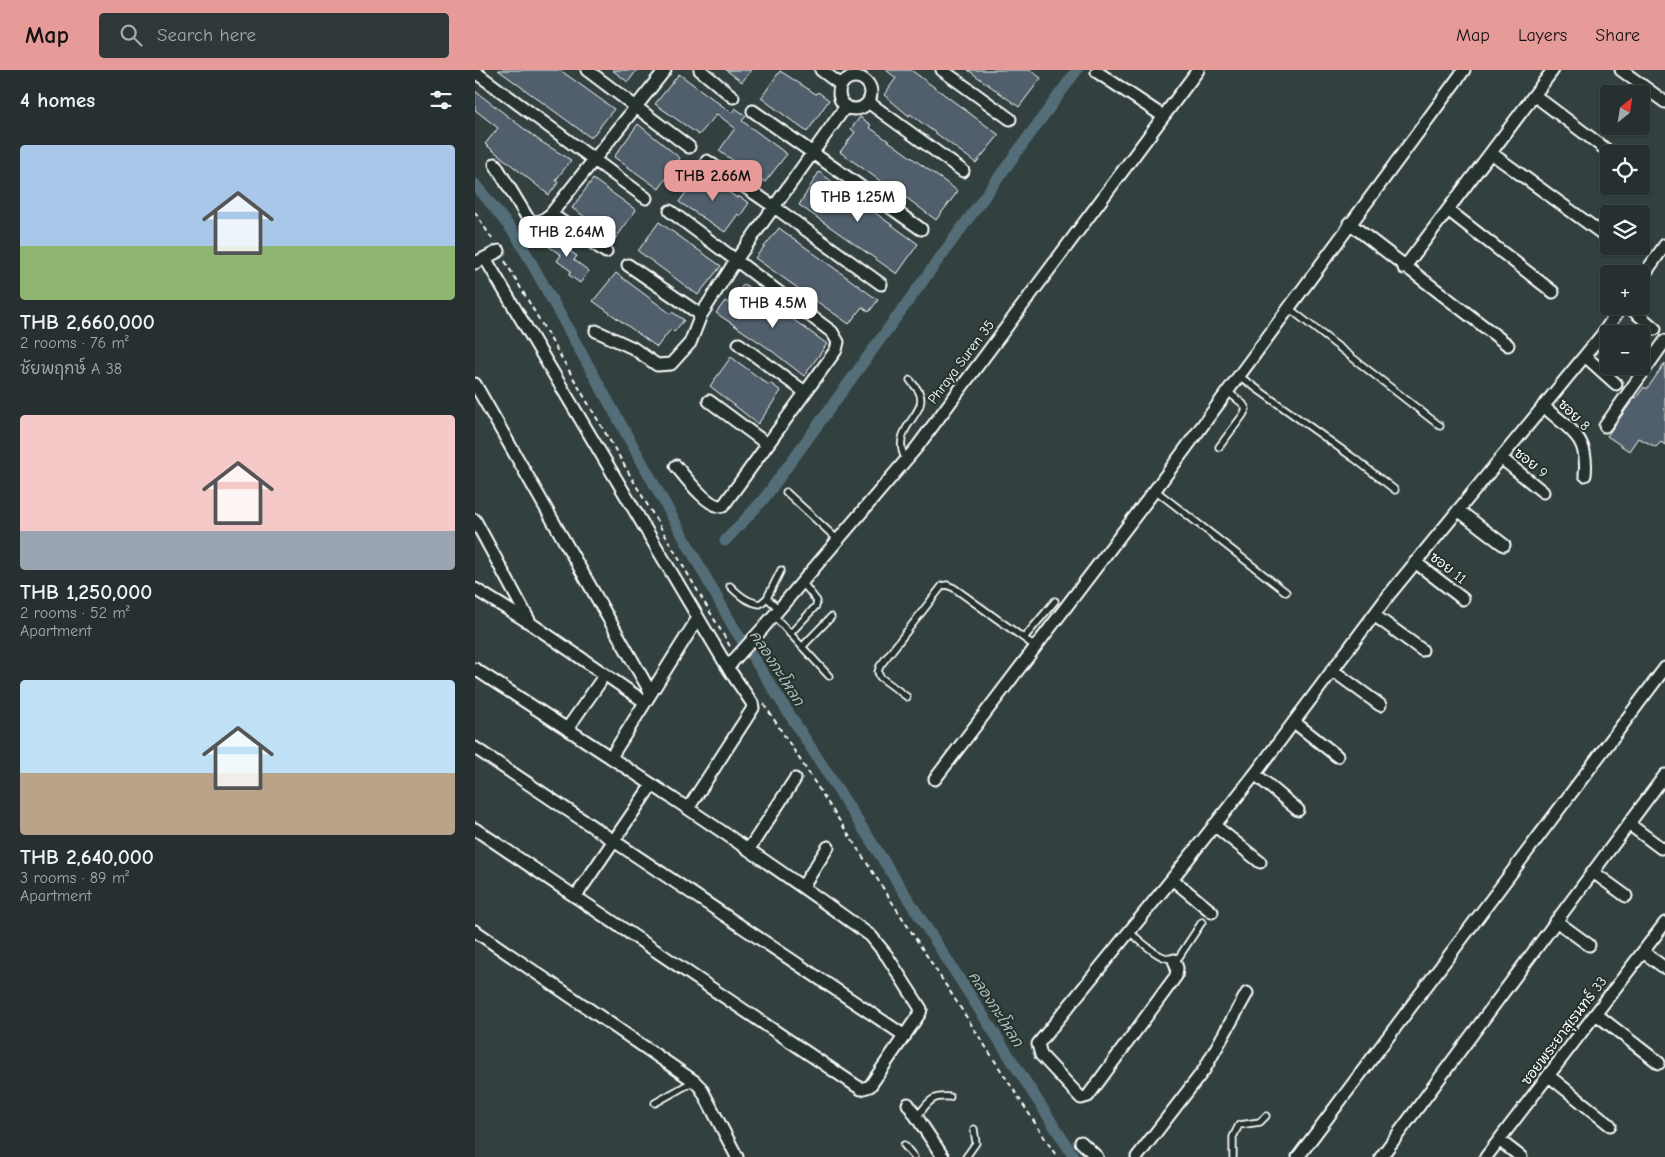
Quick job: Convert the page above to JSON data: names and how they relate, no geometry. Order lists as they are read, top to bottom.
{
  "streets": {
    "street": [
      "Phraya Suren 35",
      "ซอย 8",
      "ซอย 9",
      "ซอย 11",
      "ซอยพระยาสุเรนทร์ 33"
    ]
  },
  "water": ["คลองกะโหลก"],
  "north": "top right",
  "page": {
    "header": "Map",
    "search": "Search here",
    "nav": ["Map", "Layers", "Share"],
    "heading": "4 homes",
    "map_buttons": ["+", "−"],
    "list": [
      {
        "name": "THB 2,660,000",
        "note": "2 rooms · 76 m² · ชัยพฤกษ์ A 38"
      },
      {
        "name": "THB 1,250,000",
        "note": "2 rooms · 52 m² · Apartment"
      },
      {
        "name": "THB 2,640,000",
        "note": "3 rooms · 89 m² · Apartment"
      }
    ],
    "price": [
      "THB 2.66M",
      "THB 1.25M",
      "THB 2.64M",
      "THB 4.5M"
    ]
  }
}
